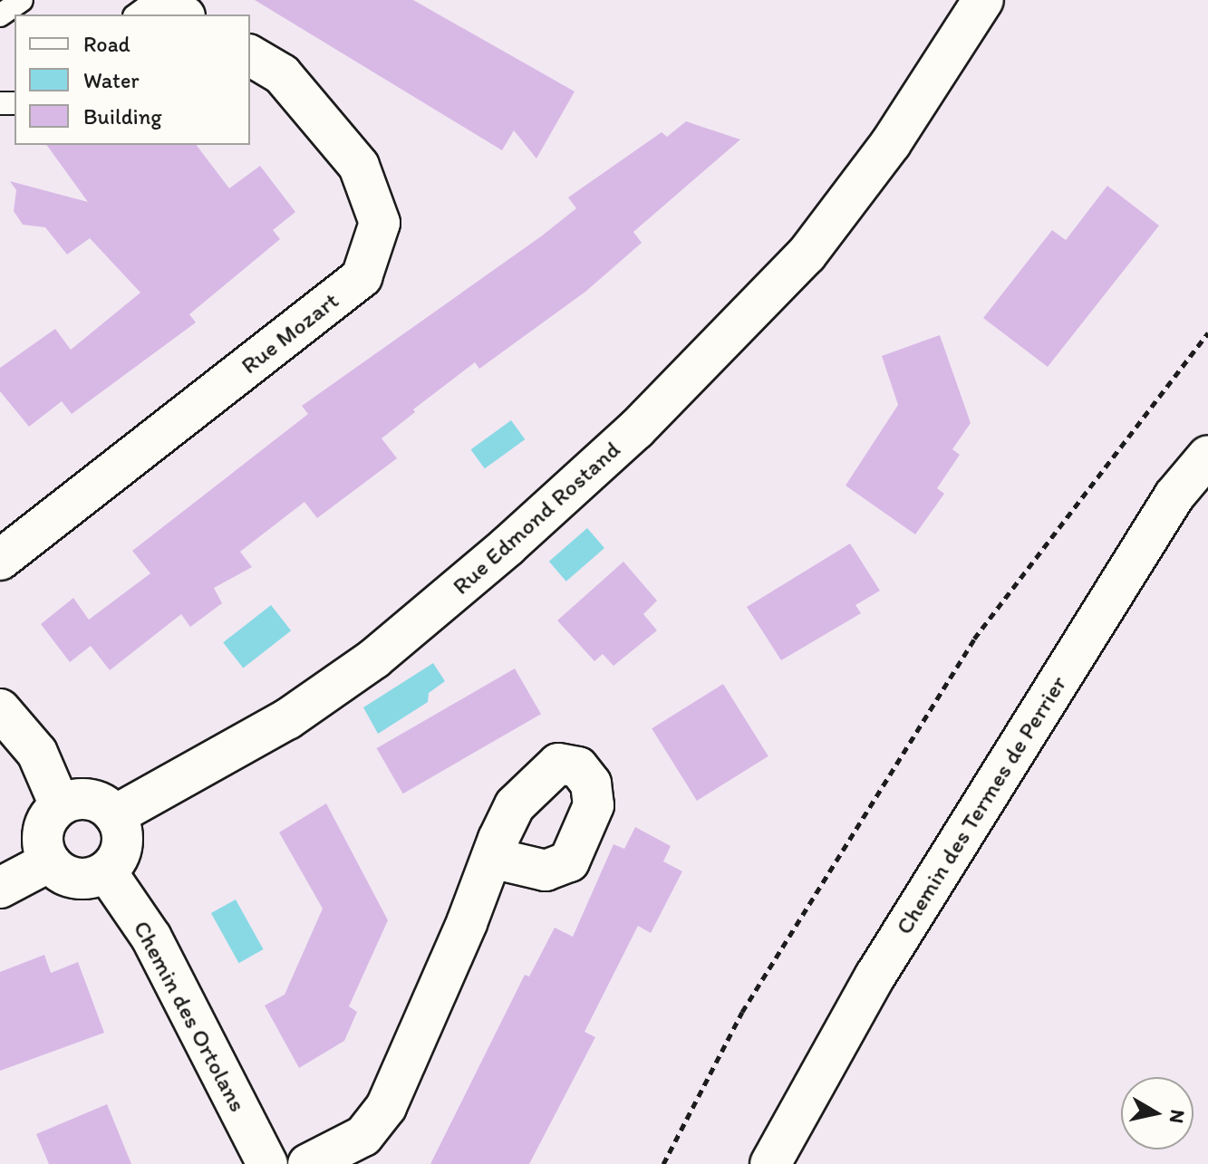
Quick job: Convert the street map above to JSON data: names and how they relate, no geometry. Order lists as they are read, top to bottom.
{
  "streets": {
    "street": [
      "Rue Mozart",
      "Rue Edmond Rostand",
      "Chemin des Termes de Perrier",
      "Chemin des Ortolans"
    ]
  },
  "crossings": [
    ["Rue Edmond Rostand", "Chemin des Ortolans"]
  ],
  "legend": ["Road", "Water", "Building"],
  "north": "right"
}
